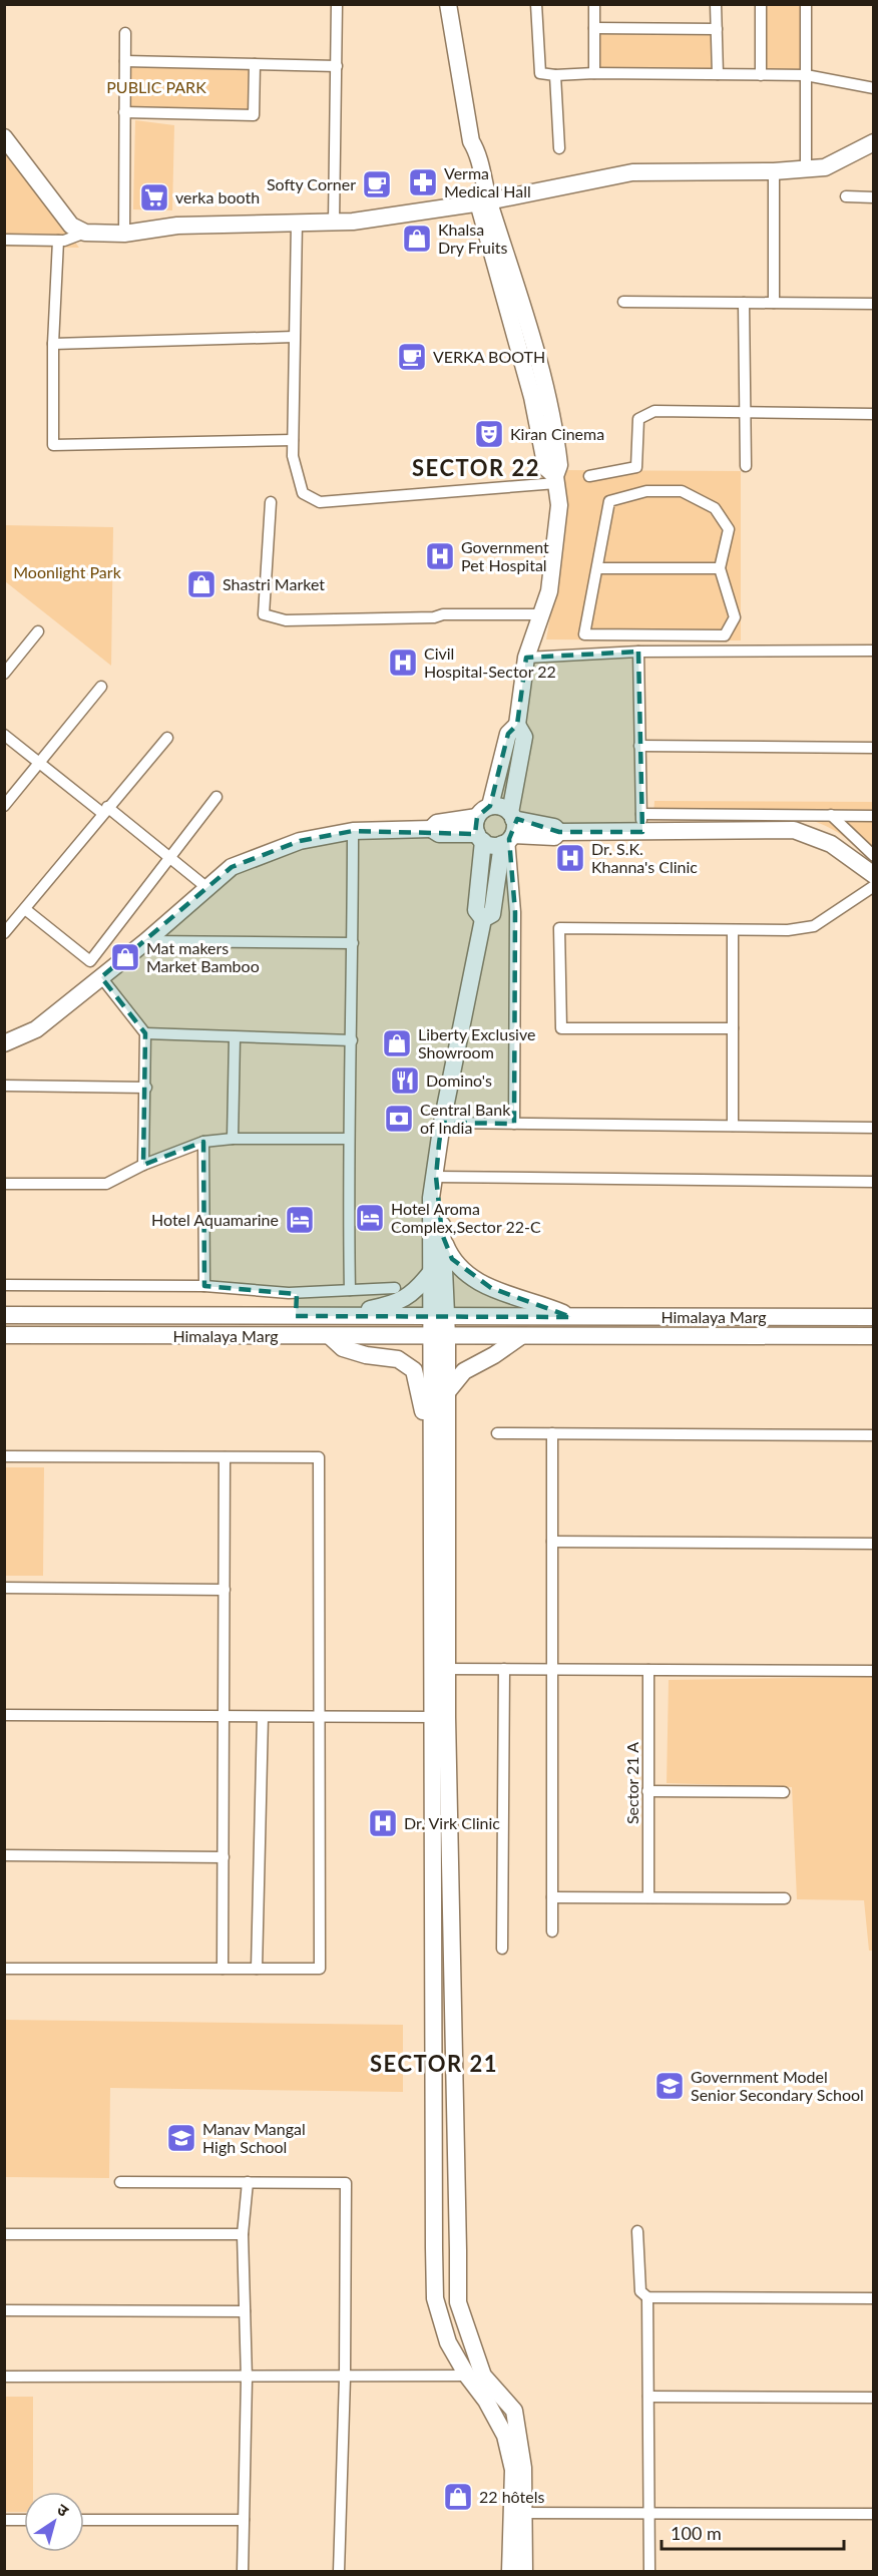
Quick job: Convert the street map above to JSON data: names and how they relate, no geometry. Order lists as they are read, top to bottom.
{
  "streets": {
    "street": ["Himalaya Marg", "Sector 21 A"]
  },
  "districts": ["SECTOR 22", "SECTOR 21"],
  "parks": ["PUBLIC PARK", "Moonlight Park"],
  "places": {
    "pharmacy": ["Verma Medical Hall"],
    "cafe": ["Softy Corner", "VERKA BOOTH"],
    "supermarket": ["verka booth"],
    "shop": [
      "Khalsa Dry Fruits",
      "Shastri Market",
      "Mat makers Market Bamboo",
      "Liberty Exclusive Showroom",
      "22 hôtels"
    ],
    "theatre": ["Kiran Cinema"],
    "hospital": [
      "Government Pet Hospital",
      "Civil Hospital-Sector 22",
      "Dr. S.K. Khanna's Clinic",
      "Dr. Virk Clinic"
    ],
    "restaurant": ["Domino's"],
    "bank": ["Central Bank of India"],
    "hotel": ["Hotel Aroma Complex,Sector 22-C", "Hotel Aquamarine"],
    "school or university": ["Government Model Senior Secondary School", "Manav Mangal High School"]
  },
  "scale_bar": "100 m",
  "north": "top right"
}
